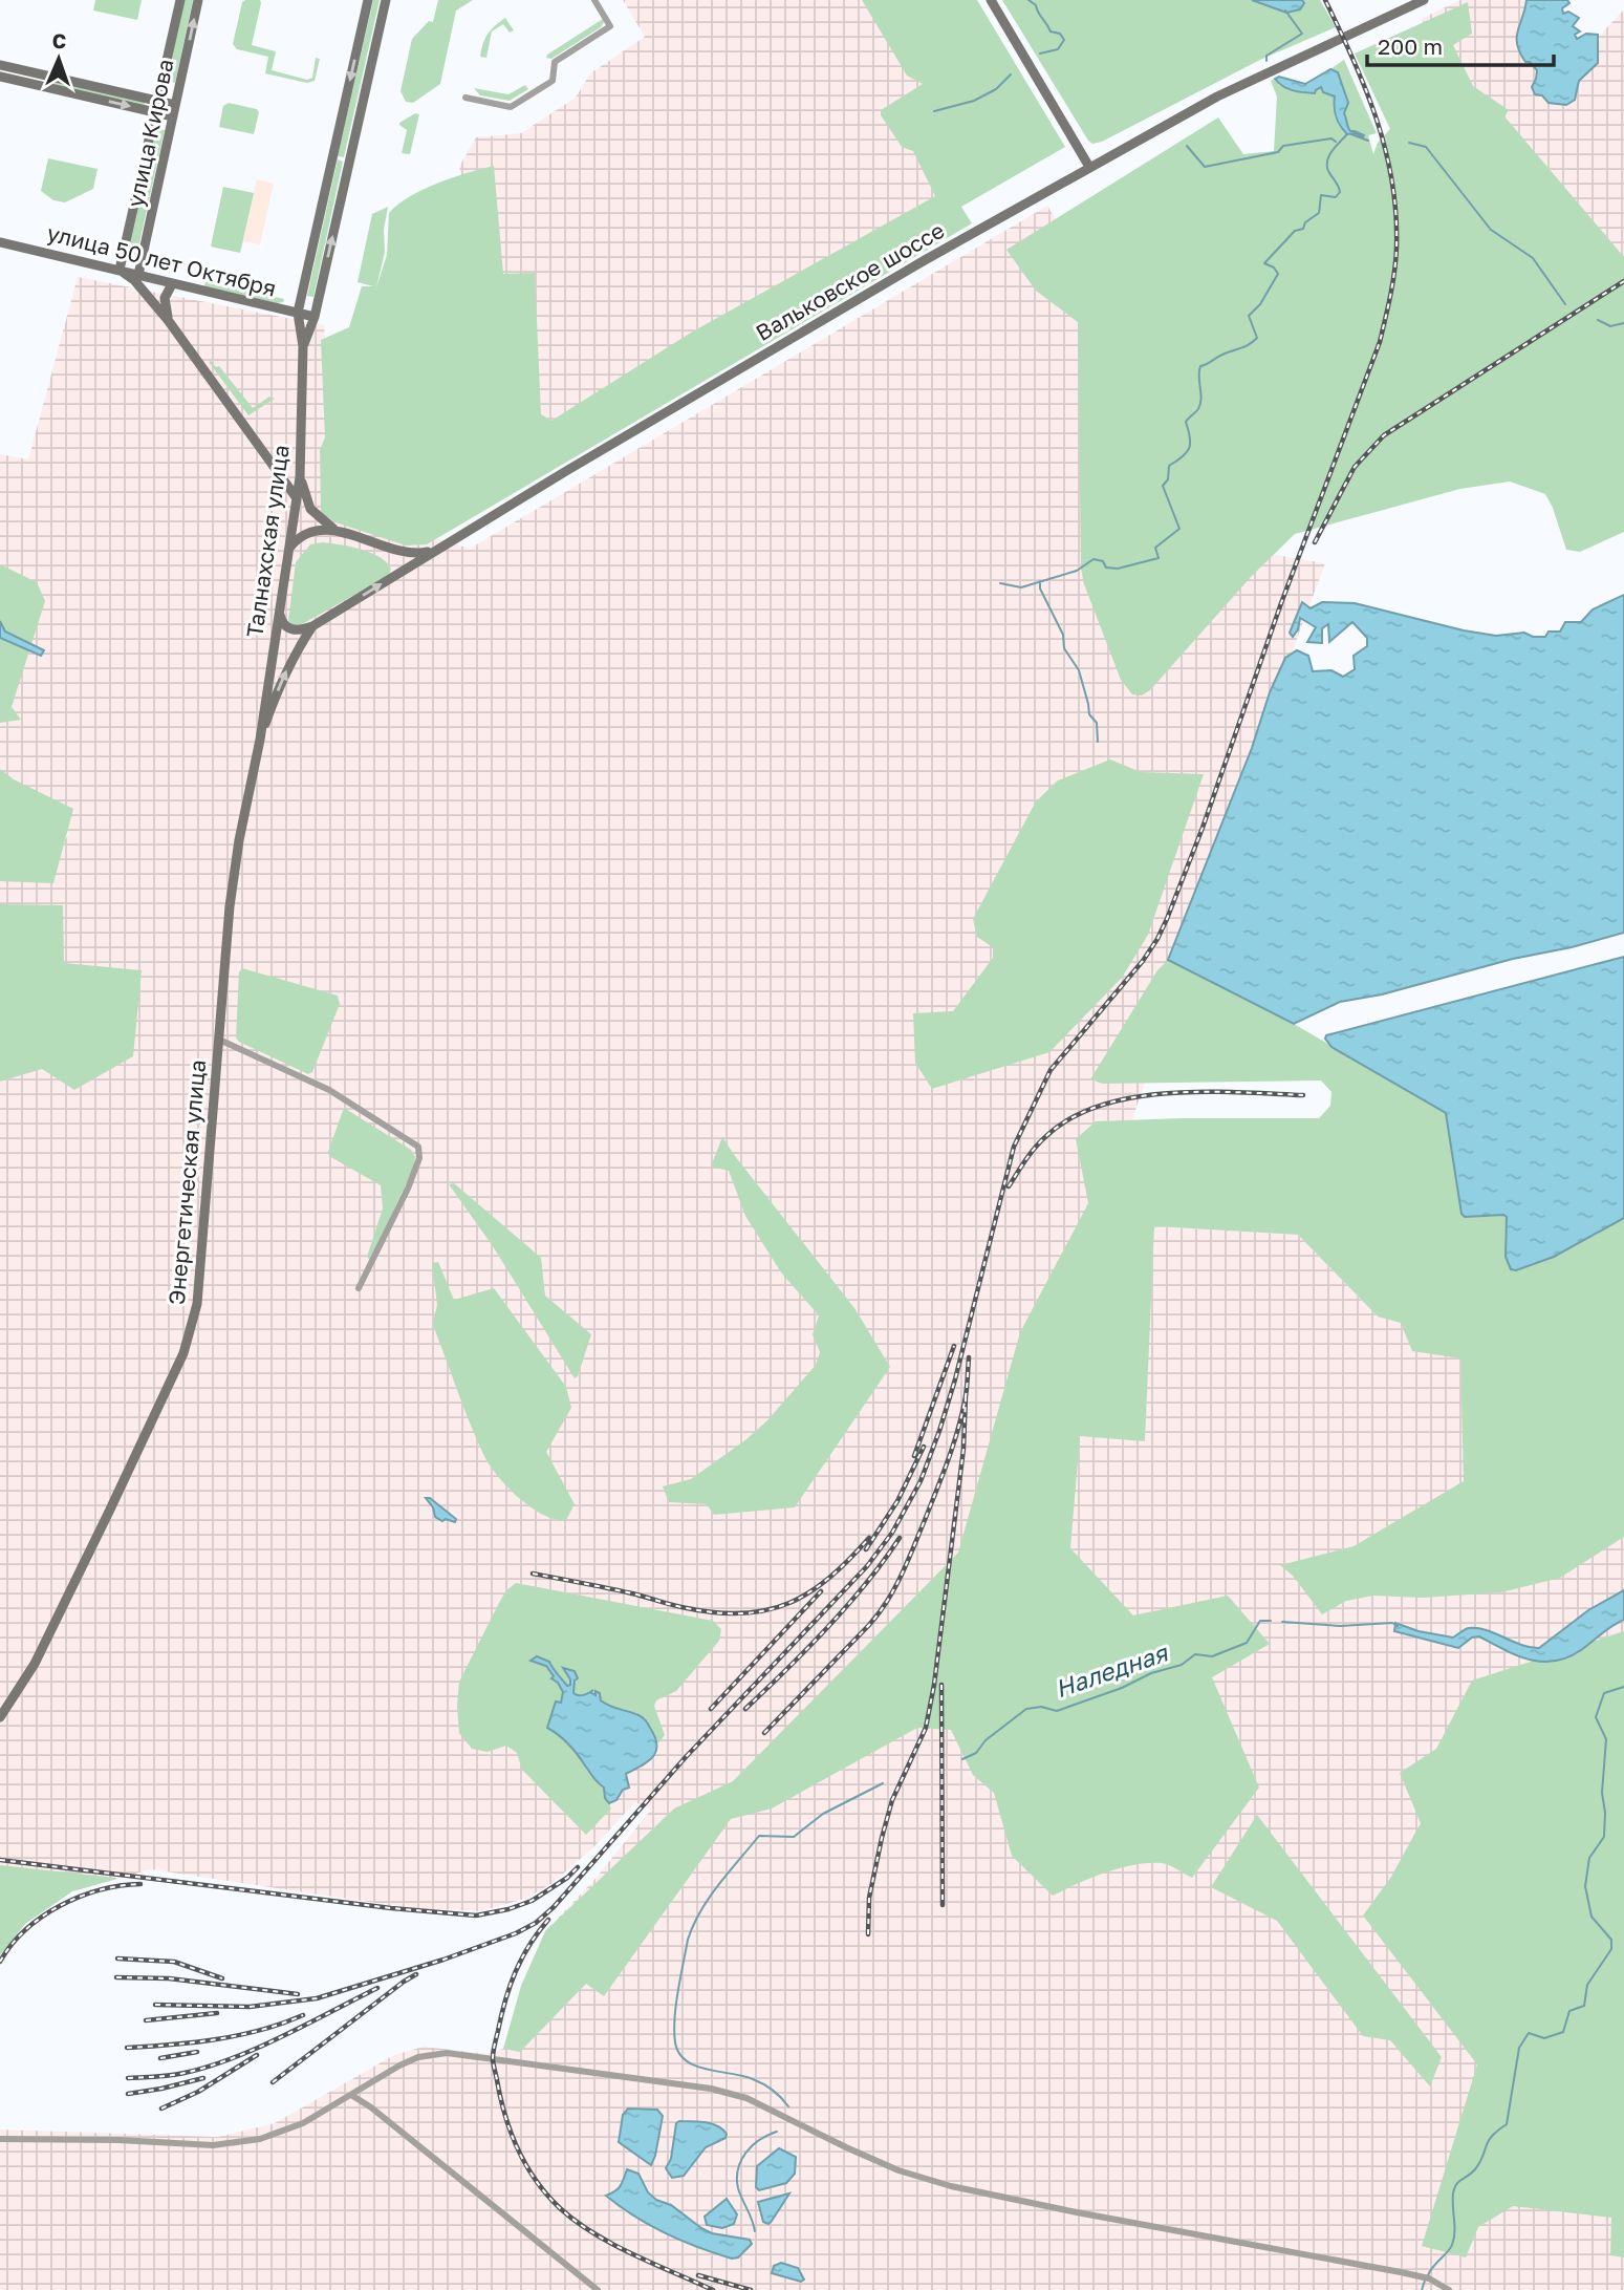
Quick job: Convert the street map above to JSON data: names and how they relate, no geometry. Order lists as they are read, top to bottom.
{
  "streets": {
    "street": [
      "улица Кирова",
      "улица 50 лет Октября",
      "Вальковское шоссе",
      "Талнахская улица",
      "Энергетическая улица"
    ]
  },
  "crossings": [
    ["улица Кирова", "улица 50 лет Октября"],
    ["улица 50 лет Октября", "Талнахская улица"],
    ["Вальковское шоссе", "Талнахская улица"],
    ["Вальковское шоссе", "Энергетическая улица"],
    ["Талнахская улица", "Энергетическая улица"]
  ],
  "water": ["Наледная"],
  "scale_bar": "200 m",
  "north": "top"
}
